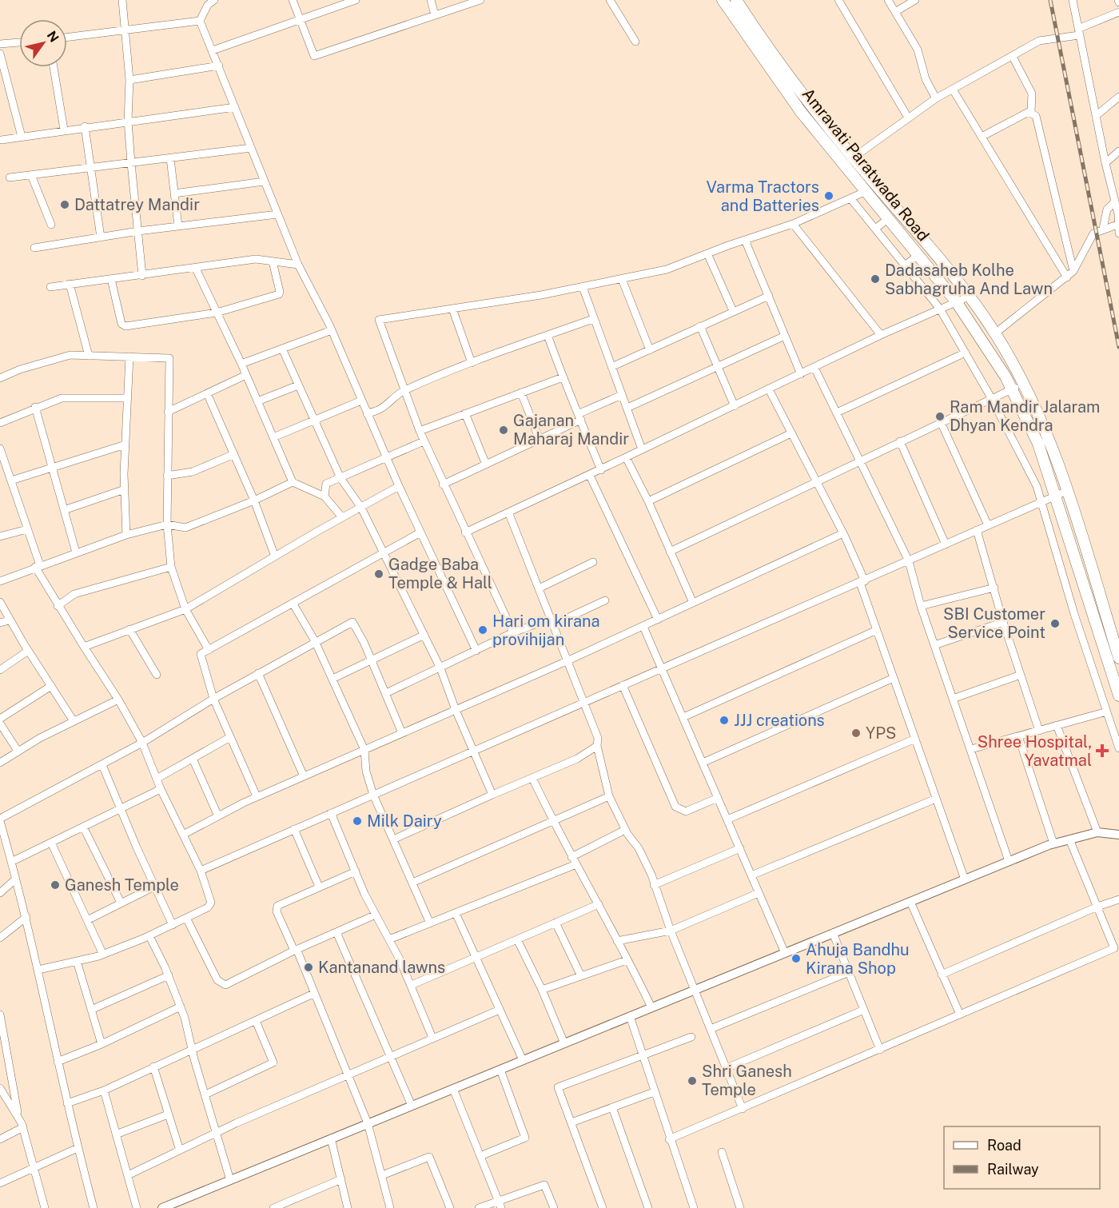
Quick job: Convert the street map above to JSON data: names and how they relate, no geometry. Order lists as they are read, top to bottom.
{
  "streets": {
    "main road": ["Amravati Paratwada Road"]
  },
  "places": {
    "other": [
      "Varma Tractors and Batteries",
      "Dattatrey Mandir",
      "Dadasaheb Kolhe Sabhagruha And Lawn",
      "Ram Mandir Jalaram Dhyan Kendra",
      "Gajanan Maharaj Mandir",
      "Gadge Baba Temple & Hall",
      "SBI Customer Service Point",
      "Hari om kirana provihijan",
      "JJJ creations",
      "YPS",
      "Milk Dairy",
      "Ganesh Temple",
      "Ahuja Bandhu Kirana Shop",
      "Kantanand lawns",
      "Shri Ganesh Temple"
    ],
    "health": ["Shree Hospital, Yavatmal"]
  },
  "legend": ["Road", "Railway"],
  "north": "top right"
}
